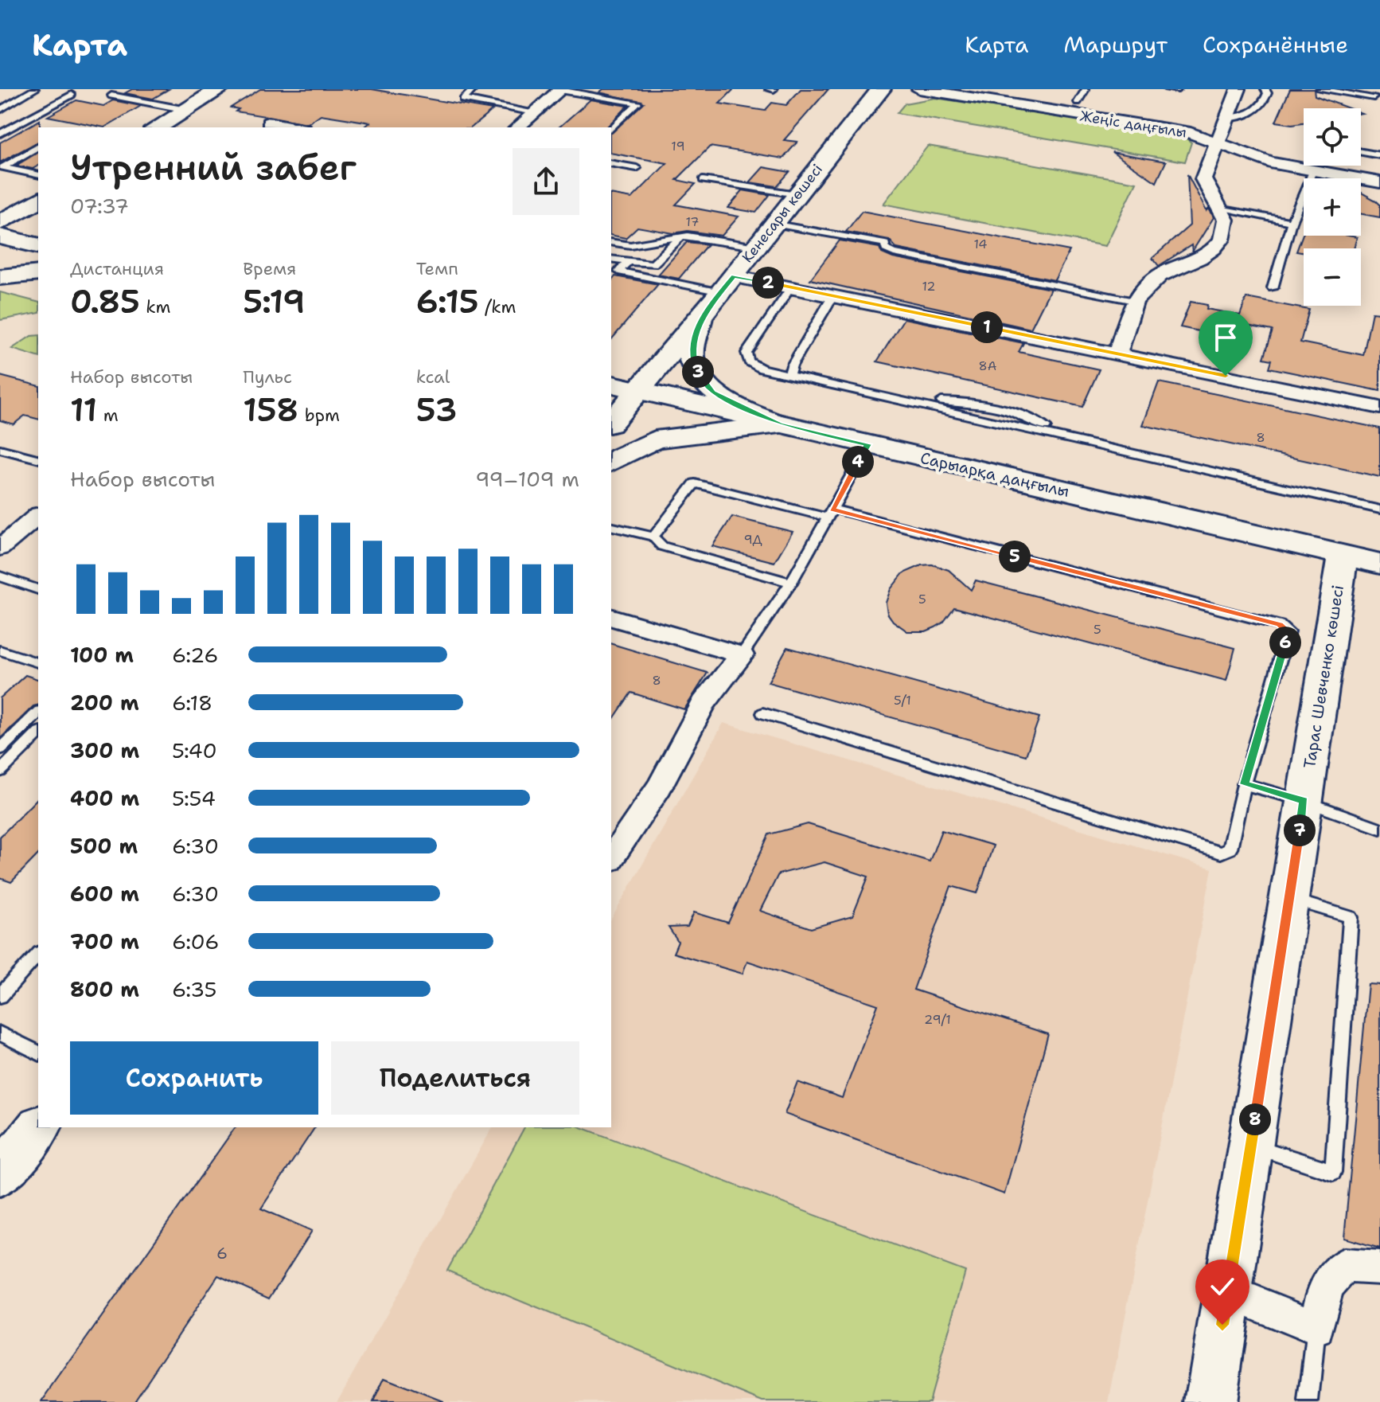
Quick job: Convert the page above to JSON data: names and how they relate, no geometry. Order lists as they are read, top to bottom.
{
  "streets": {
    "main road": ["Кенесары көшесі", "Сарыарқа даңғылы", "Тарас Шевченко көшесі"],
    "street": ["Жеңіс даңғылы"]
  },
  "crossings": [
    ["Кенесары көшесі", "Сарыарқа даңғылы"],
    ["Сарыарқа даңғылы", "Тарас Шевченко көшесі"]
  ],
  "house_numbers": [
    "19",
    "17",
    "14",
    "12",
    "8А",
    "8",
    "9Д",
    "5",
    "5",
    "8",
    "5/1",
    "29/1",
    "6"
  ],
  "page": {
    "header": "Карта",
    "nav": ["Карта", "Маршрут", "Сохранённые"],
    "map_buttons": ["+", "−"],
    "heading": ["Утренний забег", "07:37"],
    "stats": [
      ["Дистанция", "0.85 km"],
      ["Время", "5:19"],
      ["Темп", "6:15 /km"],
      ["Набор высоты", "11 m"],
      ["Пульс", "158 bpm"],
      ["kcal", "53"]
    ],
    "pins": [
      "2",
      "1",
      "3",
      "4",
      "5",
      "6",
      "7",
      "8"
    ],
    "chart": ["Набор высоты", "99–109 m"],
    "list": [
      {
        "name": "100 m",
        "note": "6:26"
      },
      {
        "name": "200 m",
        "note": "6:18"
      },
      {
        "name": "300 m",
        "note": "5:40"
      },
      {
        "name": "400 m",
        "note": "5:54"
      },
      {
        "name": "500 m",
        "note": "6:30"
      },
      {
        "name": "600 m",
        "note": "6:30"
      },
      {
        "name": "700 m",
        "note": "6:06"
      },
      {
        "name": "800 m",
        "note": "6:35"
      }
    ],
    "buttons": ["Сохранить", "Поделиться"]
  }
}
